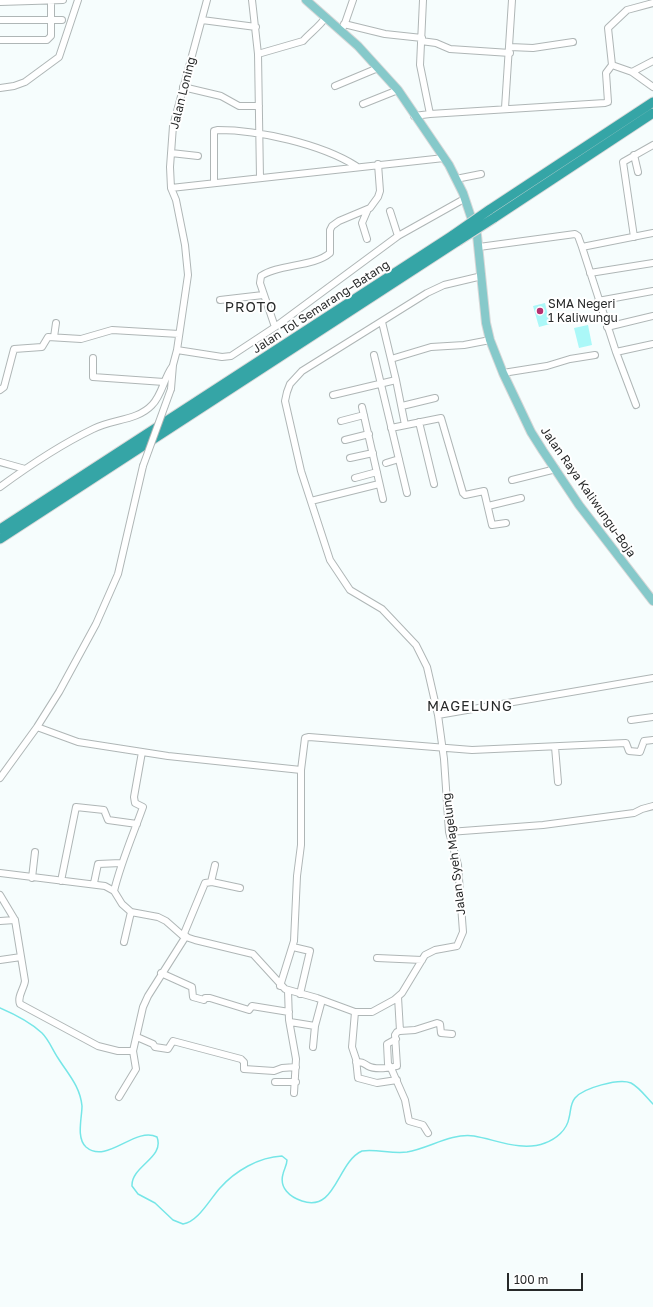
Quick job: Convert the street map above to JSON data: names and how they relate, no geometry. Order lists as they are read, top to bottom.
{
  "streets": {
    "highway": ["Jalan Tol Semarang–Batang"],
    "main road": ["Jalan Raya Kaliwungu-Boja"],
    "street": ["Jalan Loning", "Jalan Syeh Magelung"]
  },
  "crossings": [
    ["Jalan Raya Kaliwungu-Boja", "Jalan Syeh Magelung"]
  ],
  "districts": ["PROTO", "MAGELUNG"],
  "places": ["SMA Negeri 1 Kaliwungu"],
  "scale_bar": "100 m"
}
